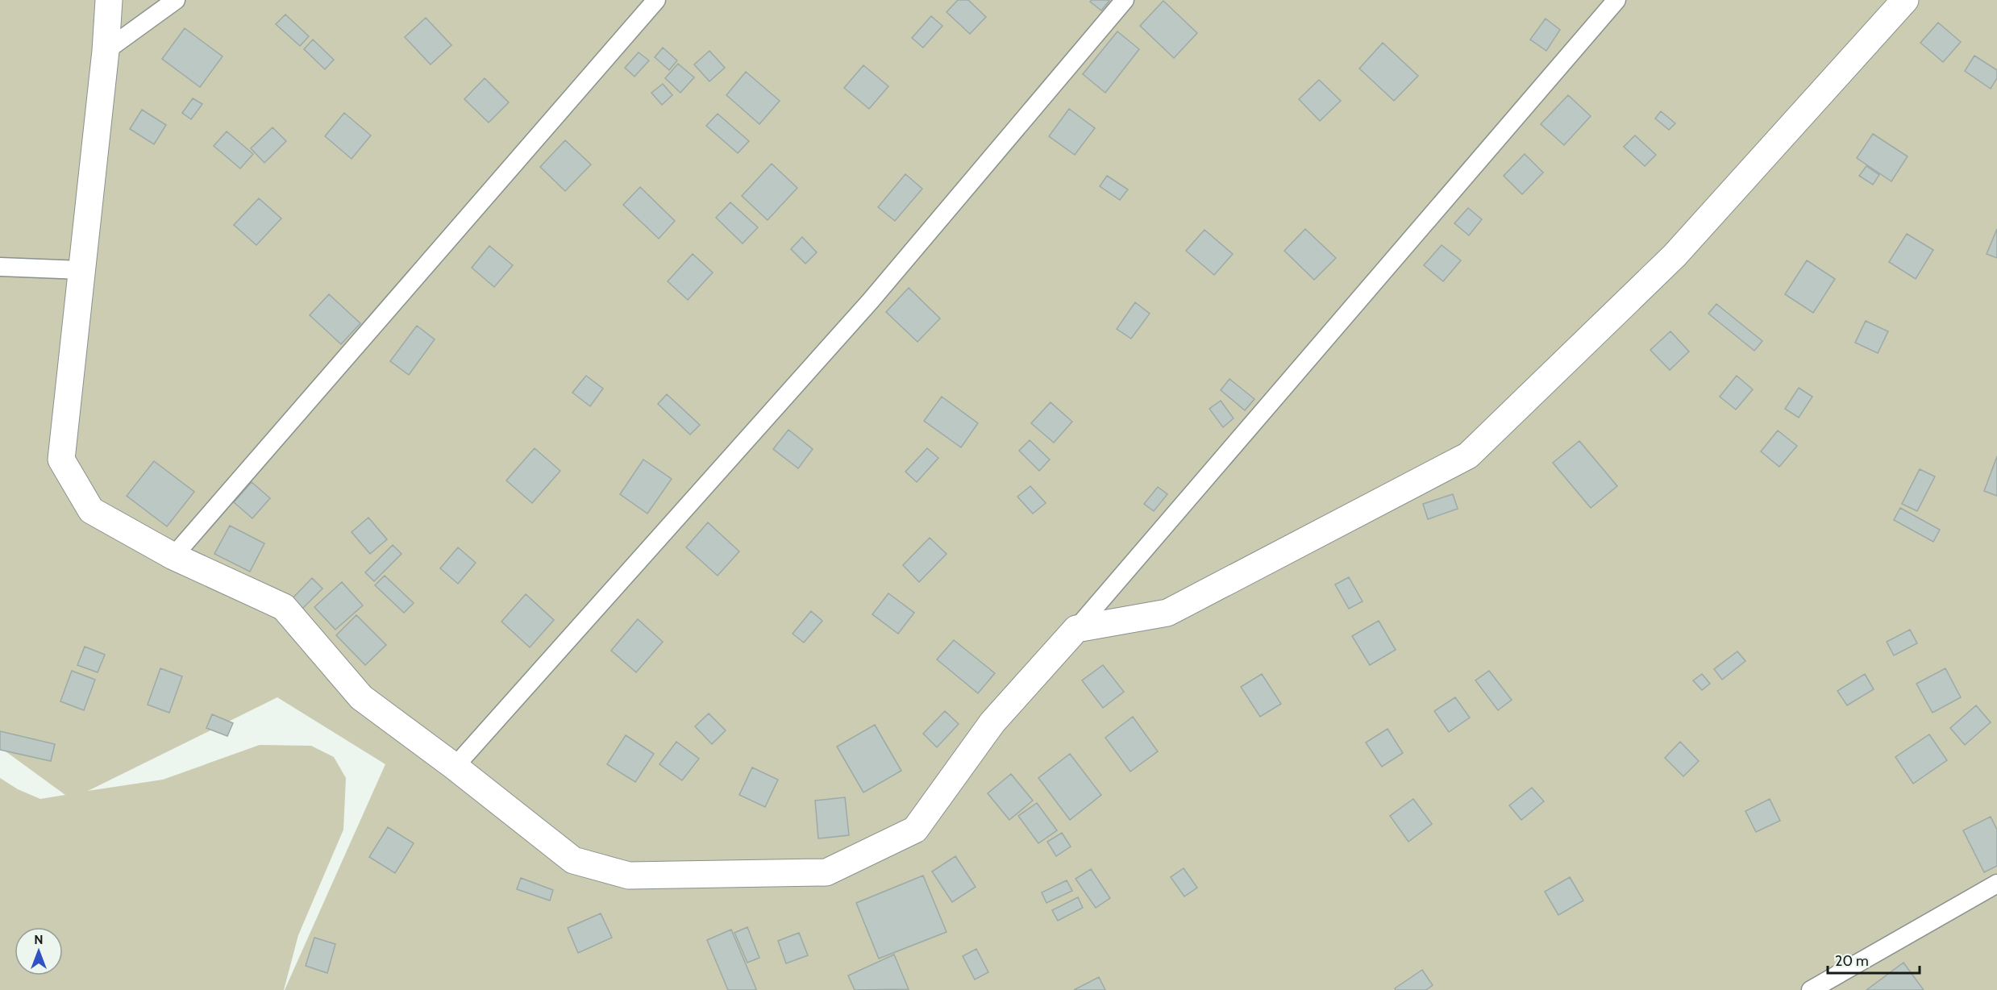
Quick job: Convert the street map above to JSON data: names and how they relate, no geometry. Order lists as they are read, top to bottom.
{
  "scale_bar": "20 m",
  "north": "top"
}
